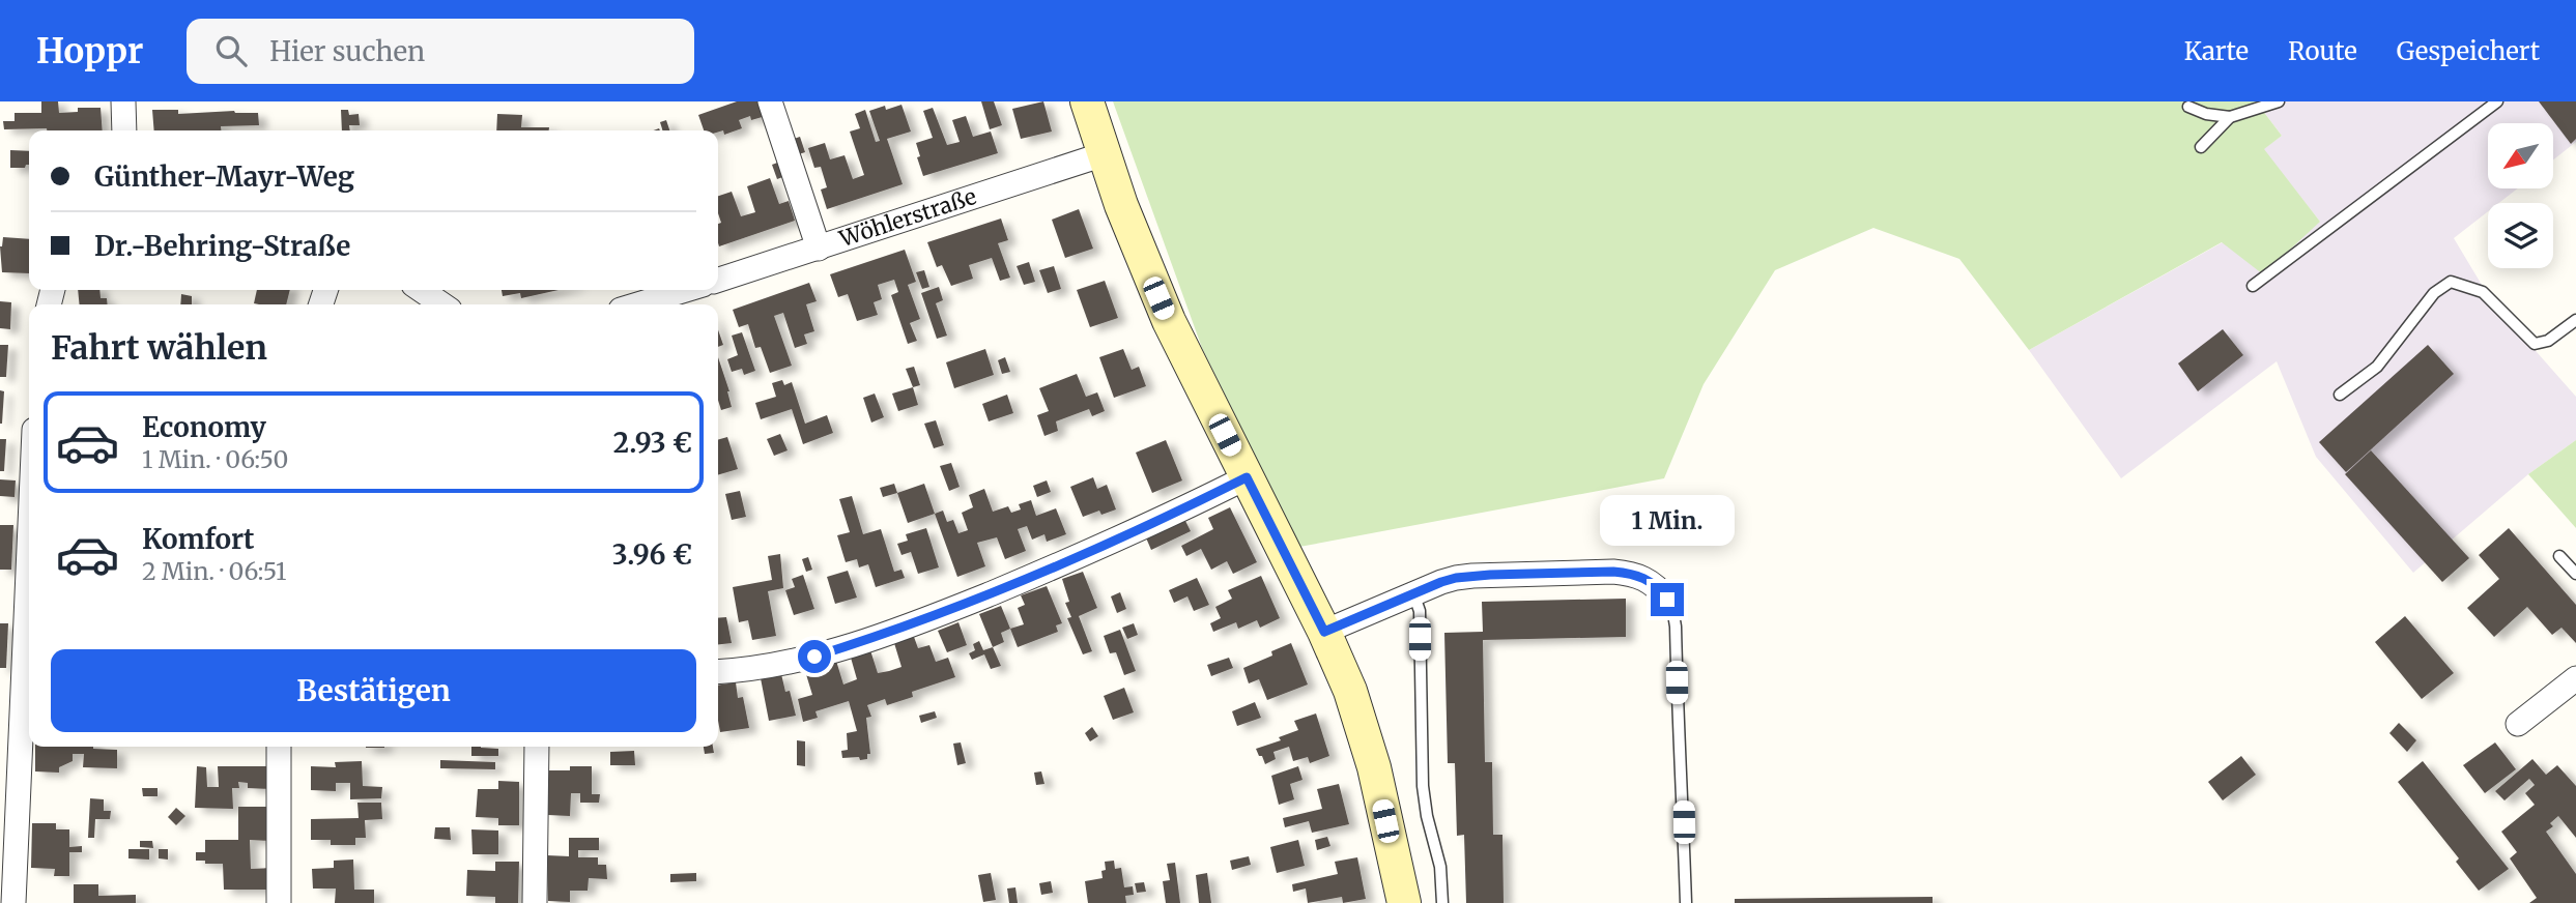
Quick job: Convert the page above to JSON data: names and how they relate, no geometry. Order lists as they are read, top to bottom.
{
  "streets": {
    "street": ["Wöhlerstraße"]
  },
  "north": "bottom left",
  "page": {
    "header": "Hoppr",
    "search": "Hier suchen",
    "nav": ["Karte", "Route", "Gespeichert"],
    "banner": ["Günther-Mayr-Weg", "Dr.-Behring-Straße"],
    "heading": "Fahrt wählen",
    "list": [
      {
        "name": "Economy",
        "note": "1 Min. · 06:50",
        "value": "2.93 €"
      },
      {
        "name": "Komfort",
        "note": "2 Min. · 06:51",
        "value": "3.96 €"
      }
    ],
    "bubble": "1 Min.",
    "buttons": "Bestätigen"
  }
}
